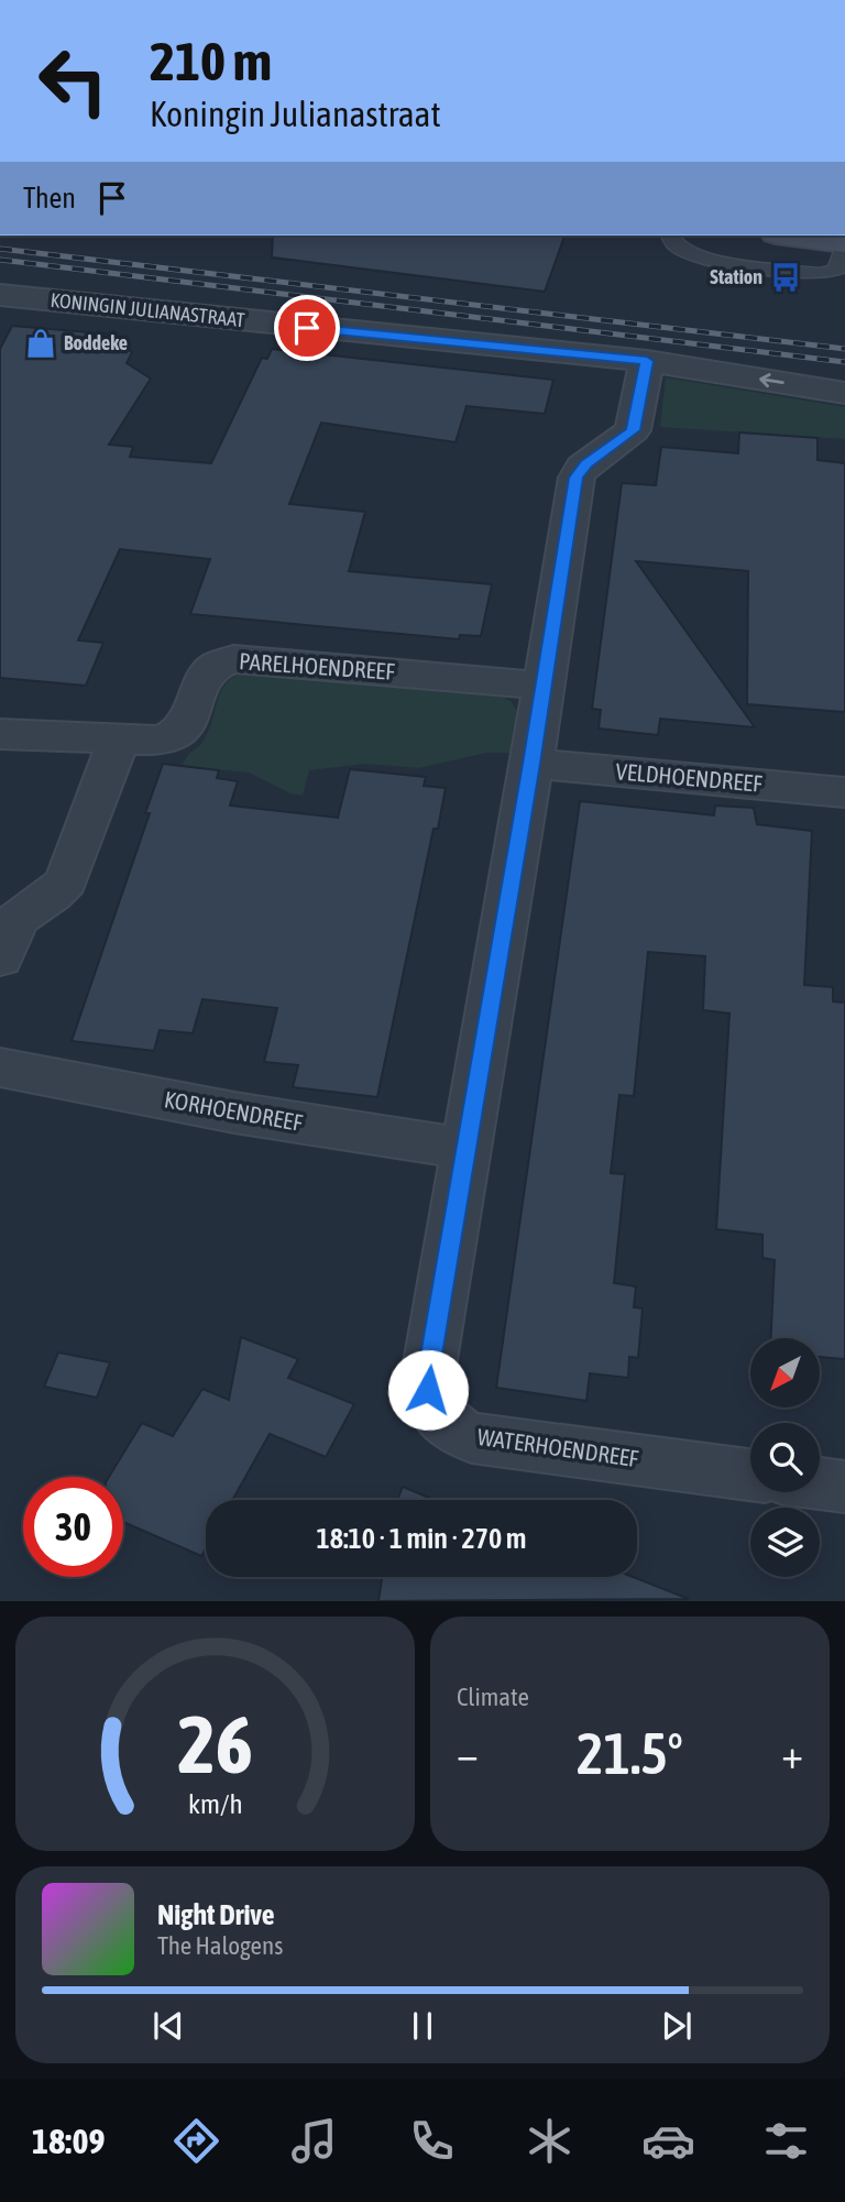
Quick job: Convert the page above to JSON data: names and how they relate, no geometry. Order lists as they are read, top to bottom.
{
  "streets": {
    "street": [
      "KONINGIN JULIANASTRAAT",
      "PARELHOENDREEF",
      "VELDHOENDREEF",
      "KORHOENDREEF",
      "WATERHOENDREEF"
    ]
  },
  "crossings": [
    ["KONINGIN JULIANASTRAAT", "WATERHOENDREEF"],
    ["PARELHOENDREEF", "WATERHOENDREEF"],
    ["VELDHOENDREEF", "WATERHOENDREEF"],
    ["KORHOENDREEF", "WATERHOENDREEF"]
  ],
  "places": {
    "bus stop": ["Station"],
    "shop": ["Boddeke"]
  },
  "north": "bottom left",
  "page": {
    "turn": ["210 m", "Koningin Julianastraat"],
    "then": "Then",
    "limit": "30",
    "trip": "18:10 · 1 min · 270 m",
    "tile": "Climate",
    "heat": ["−", "21.5°", "+"],
    "song": ["Night Drive", "The Halogens"],
    "tabs": "18:09",
    "gauge": ["26", "km/h"]
  }
}
